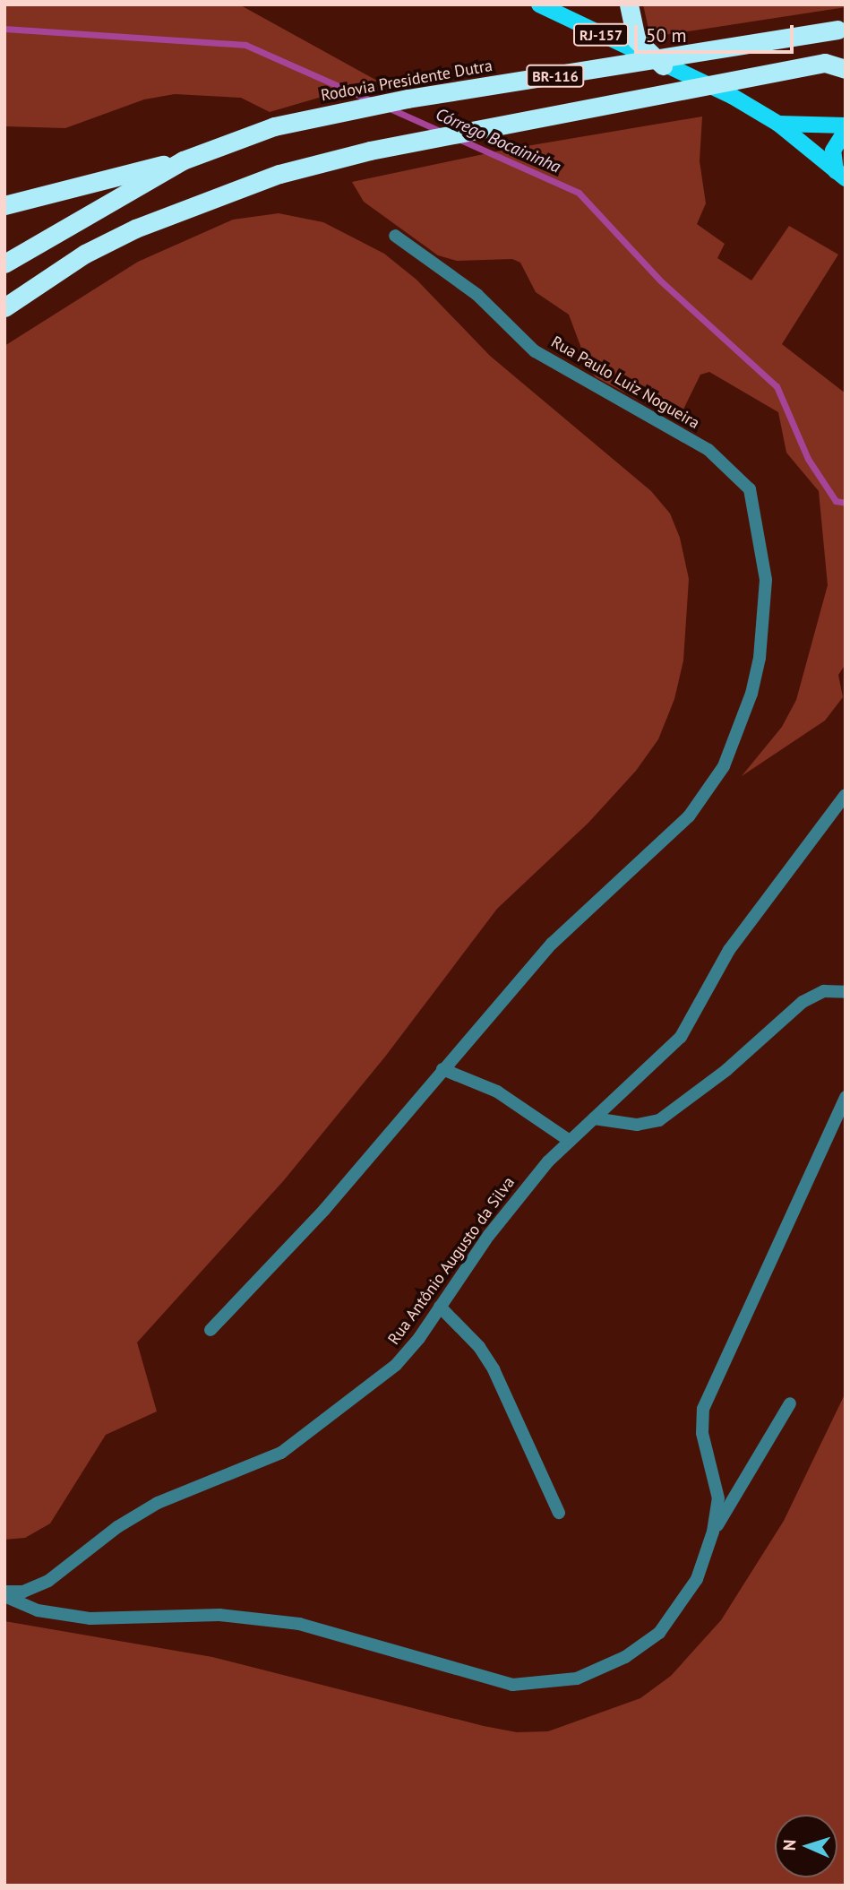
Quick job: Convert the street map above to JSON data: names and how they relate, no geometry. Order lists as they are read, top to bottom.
{
  "streets": {
    "highway": ["BR-116", "Rodovia Presidente Dutra"],
    "main road": ["RJ-157"],
    "street": ["Rua Paulo Luiz Nogueira", "Rua Antônio Augusto da Silva"]
  },
  "water": ["Córrego Bocaininha"],
  "scale_bar": "50 m",
  "north": "left"
}
